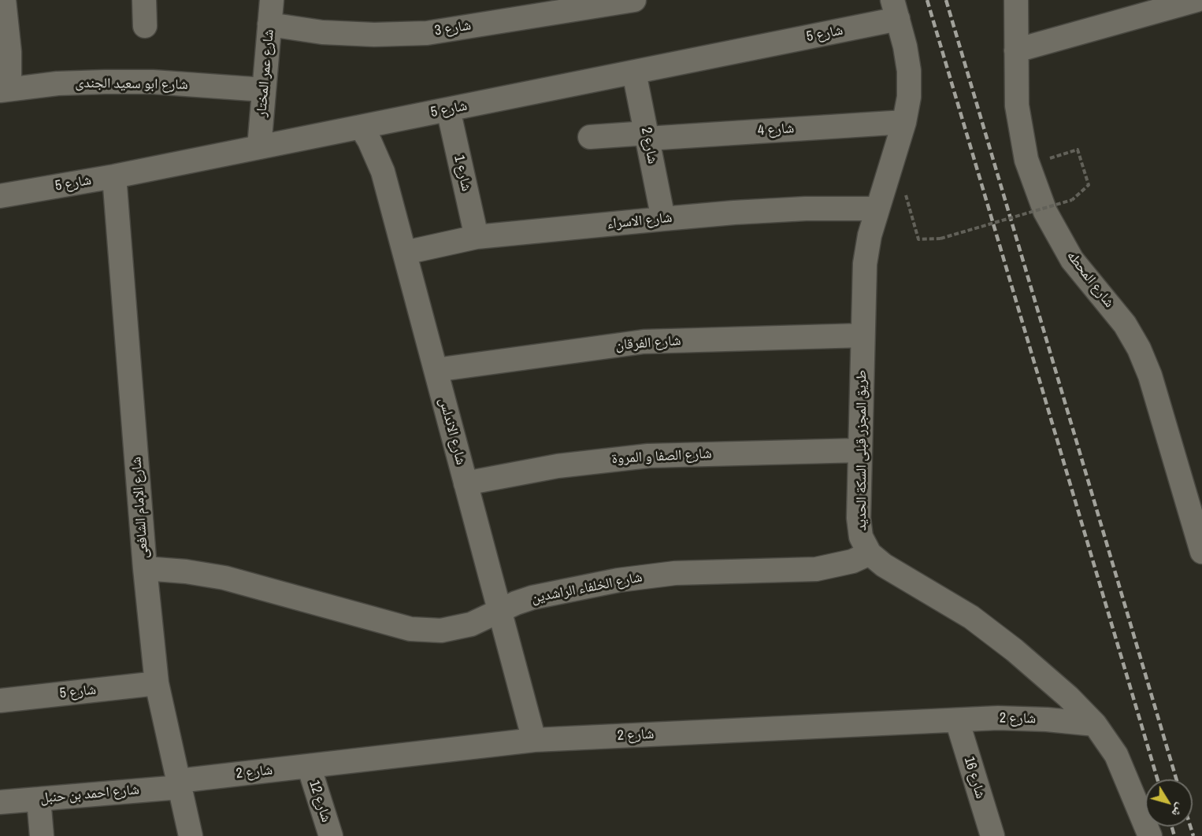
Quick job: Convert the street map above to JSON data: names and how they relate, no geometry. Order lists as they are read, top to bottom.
{
  "streets": {
    "street": [
      "شارع 3",
      "شارع 5",
      "شارع عمر المختار",
      "شارع ابو سعيد الجندى",
      "شارع 4",
      "شارع 2",
      "شارع 1",
      "شارع الاسراء",
      "شارع المحطه",
      "شارع الفرقان",
      "شارع الاندلس",
      "طريق المجزر قبلى السكة الحديد",
      "شارع الصفا و المروة",
      "شارع الإمام الشافعى",
      "شارع الخلفاء الراشدين",
      "شارع 16",
      "شارع احمد بن حنبل",
      "شارع 12"
    ]
  },
  "crossings": [
    ["شارع 3", "شارع عمر المختار"],
    ["شارع 5", "شارع عمر المختار"],
    ["شارع 5", "شارع 2"],
    ["شارع 5", "شارع 1"],
    ["شارع 5", "شارع الاندلس"],
    ["شارع 5", "طريق المجزر قبلى السكة الحديد"],
    ["شارع 5", "شارع الإمام الشافعى"],
    ["شارع عمر المختار", "شارع ابو سعيد الجندى"],
    ["شارع 4", "شارع 2"],
    ["شارع 4", "طريق المجزر قبلى السكة الحديد"],
    ["شارع 2", "شارع الاسراء"],
    ["شارع 2", "شارع الاندلس"],
    ["شارع 2", "طريق المجزر قبلى السكة الحديد"],
    ["شارع 2", "شارع الإمام الشافعى"],
    ["شارع 2", "شارع 16"],
    ["شارع 2", "شارع احمد بن حنبل"],
    ["شارع 2", "شارع 12"],
    ["شارع 1", "شارع الاسراء"],
    ["شارع الاسراء", "شارع الاندلس"],
    ["شارع الاسراء", "طريق المجزر قبلى السكة الحديد"],
    ["شارع الفرقان", "شارع الاندلس"],
    ["شارع الفرقان", "طريق المجزر قبلى السكة الحديد"],
    ["شارع الاندلس", "شارع الصفا و المروة"],
    ["شارع الاندلس", "شارع الخلفاء الراشدين"],
    ["طريق المجزر قبلى السكة الحديد", "شارع الصفا و المروة"],
    ["طريق المجزر قبلى السكة الحديد", "شارع الخلفاء الراشدين"],
    ["شارع الإمام الشافعى", "شارع الخلفاء الراشدين"],
    ["شارع الإمام الشافعى", "شارع احمد بن حنبل"]
  ],
  "north": "bottom right"
}
